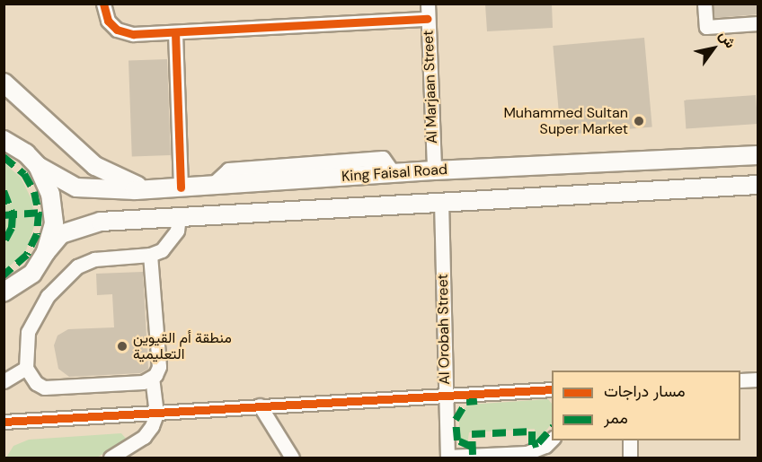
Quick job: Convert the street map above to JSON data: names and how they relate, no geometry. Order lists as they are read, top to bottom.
{
  "streets": {
    "main road": ["King Faisal Road"],
    "street": ["Al Marjaan Street", "Al Orobah Street"]
  },
  "crossings": [
    ["Al Marjaan Street", "King Faisal Road"],
    ["King Faisal Road", "Al Orobah Street"]
  ],
  "places": ["Muhammed Sultan Super Market", "منطقة أم القيوين التعليمية"],
  "legend": ["مسار دراجات", "ممر"],
  "north": "top right"
}
